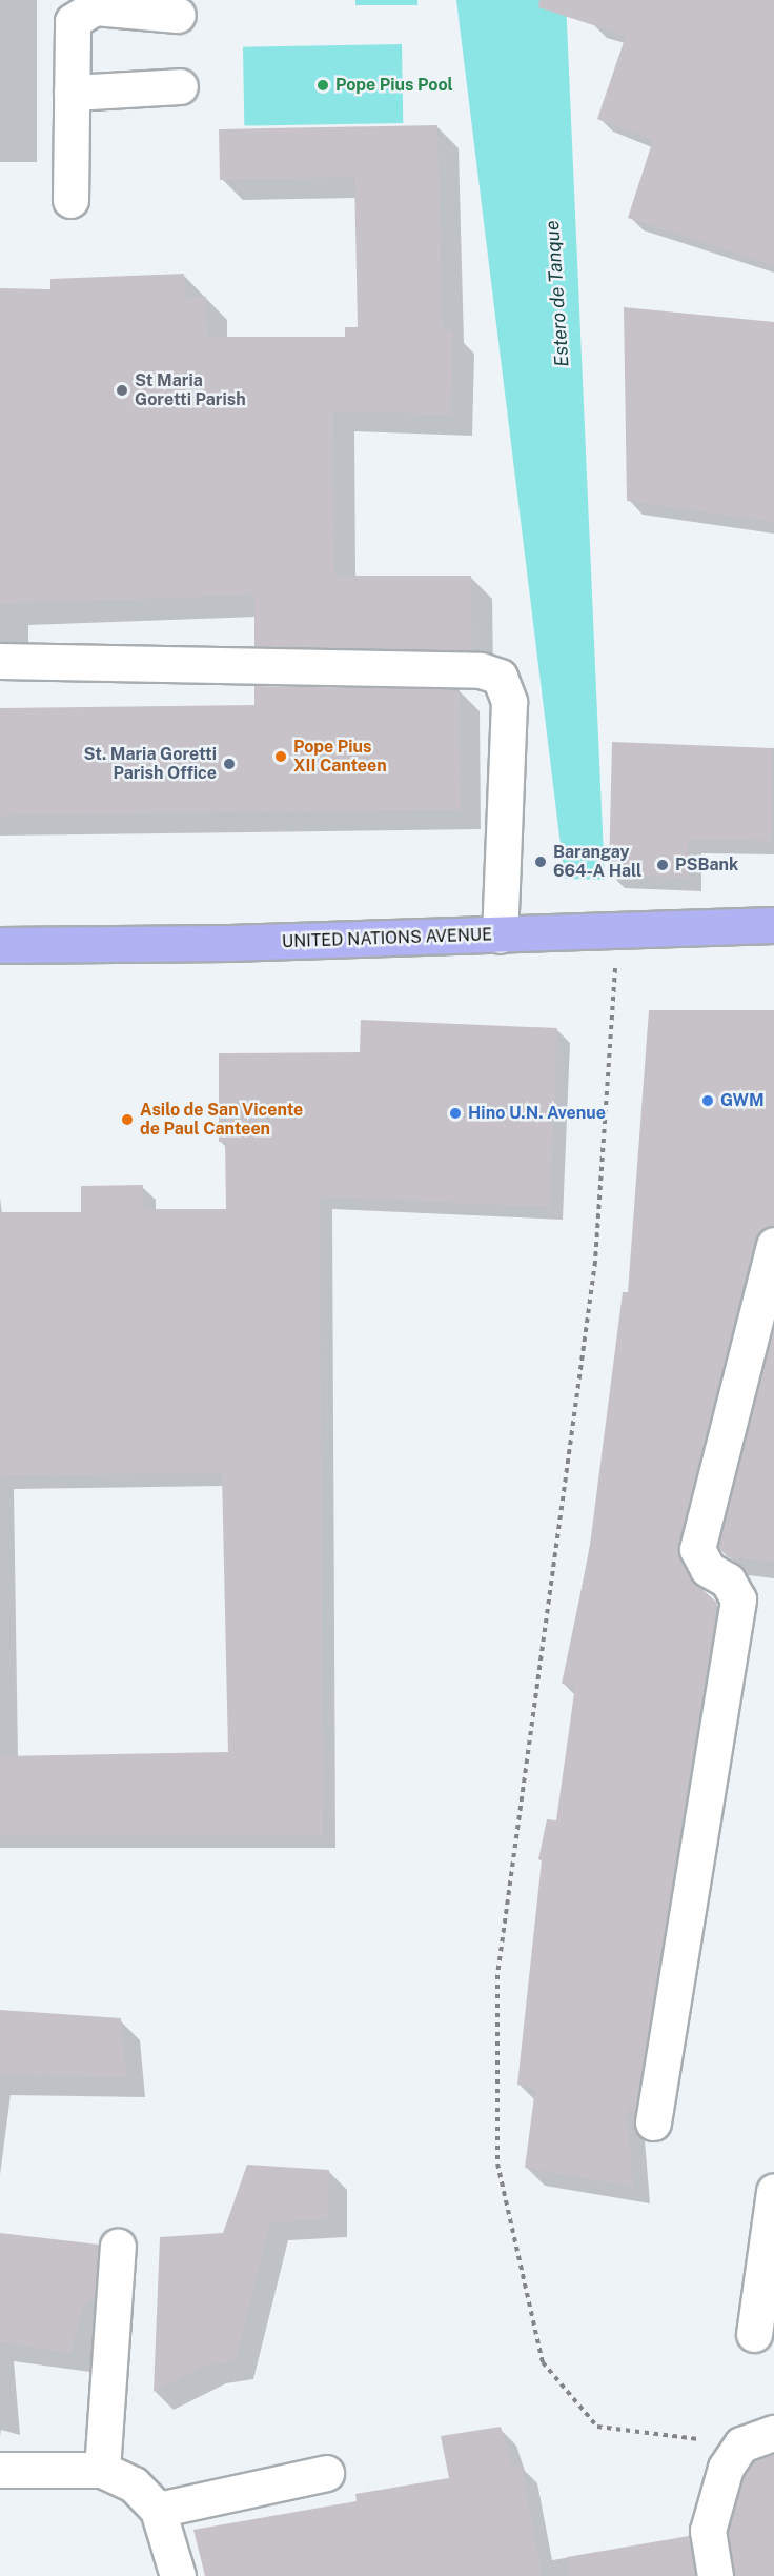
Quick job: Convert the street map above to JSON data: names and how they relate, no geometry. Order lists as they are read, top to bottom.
{
  "streets": {
    "main road": ["UNITED NATIONS AVENUE"]
  },
  "water": ["Estero de Tanque"],
  "places": [
    "Pope Pius Pool",
    "St Maria Goretti Parish",
    "Pope Pius XII Canteen",
    "St. Maria Goretti Parish Office",
    "Barangay 664-A Hall",
    "PSBank",
    "GWM",
    "Hino U.N. Avenue",
    "Asilo de San Vicente de Paul Canteen"
  ]
}
